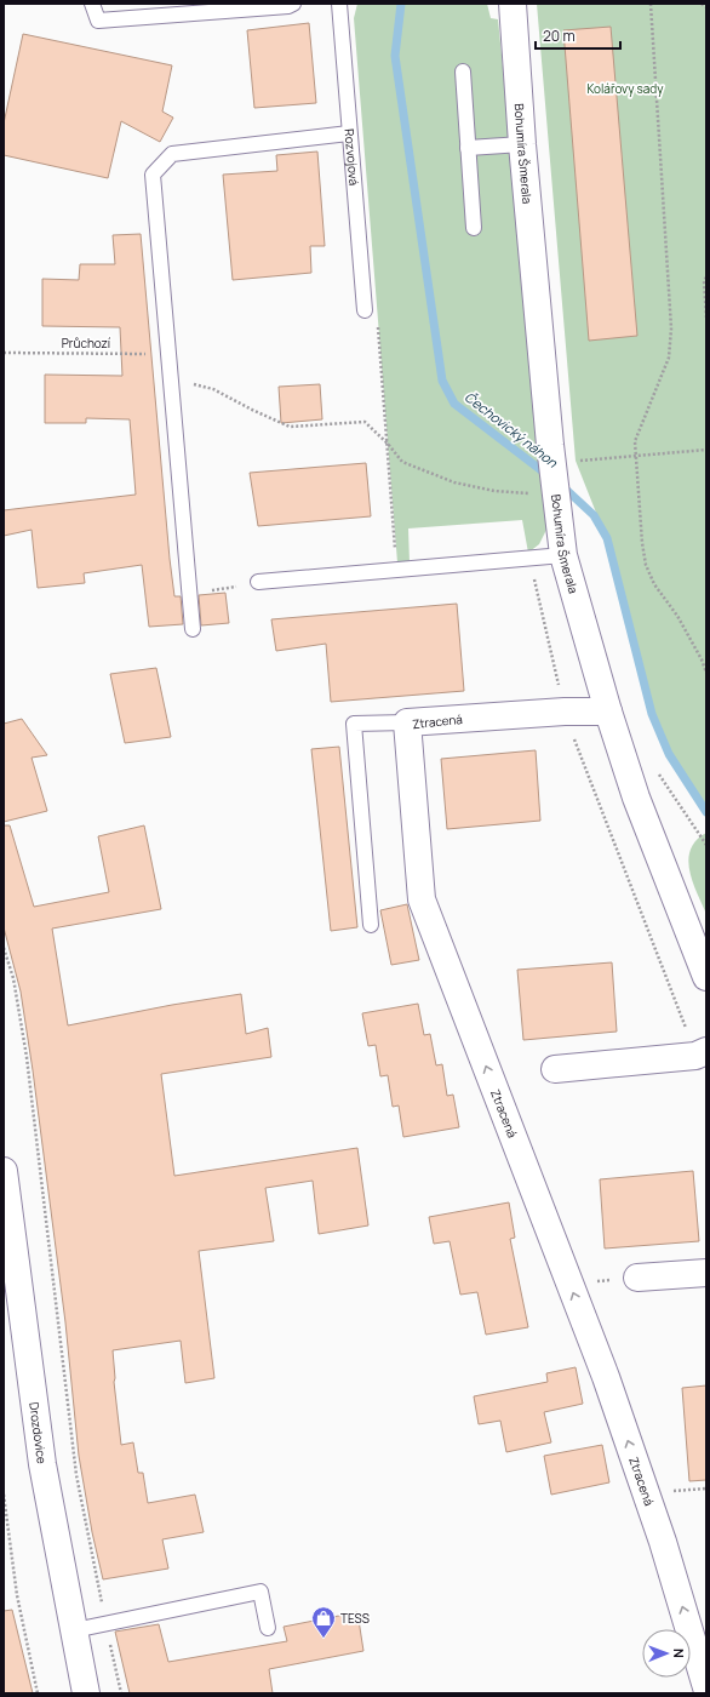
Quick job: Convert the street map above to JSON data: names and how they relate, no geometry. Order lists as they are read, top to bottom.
{
  "streets": {
    "street": ["Bohumíra Šmerala", "Ztracená", "Drozdovice"],
    "lane": ["Rozvojová"],
    "path": ["Průchozí"]
  },
  "crossings": [
    ["Bohumíra Šmerala", "Ztracená"]
  ],
  "one_way": ["Ztracená"],
  "water": ["Čechovický náhon"],
  "parks": ["Kolářovy sady"],
  "places": {
    "shop": ["TESS"]
  },
  "scale_bar": "20 m",
  "north": "right"
}
